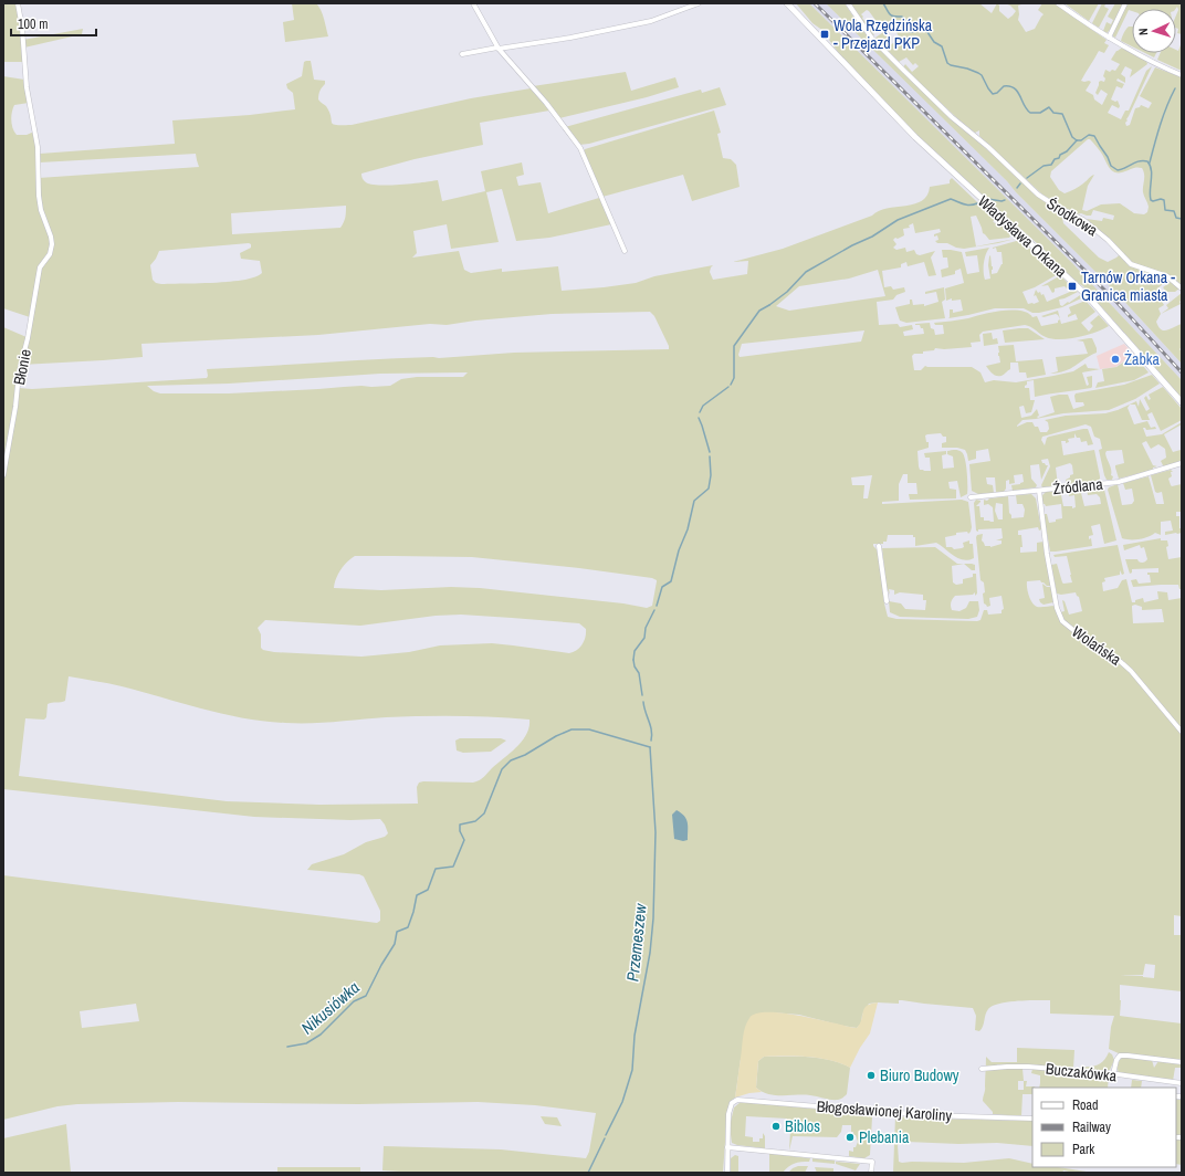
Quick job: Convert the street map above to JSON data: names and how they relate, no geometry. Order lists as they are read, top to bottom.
{
  "streets": {
    "street": [
      "Środkowa",
      "Władysława Orkana",
      "Błonie",
      "Źródlana",
      "Wolańska",
      "Buczakówka",
      "Błogosławionej Karoliny"
    ]
  },
  "crossings": [
    ["Źródlana", "Wolańska"]
  ],
  "water": ["Przemeszew", "Nikusiówka"],
  "places": {
    "transit": ["Wola Rzędzińska - Przejazd PKP", "Tarnów Orkana - Granica miasta"],
    "other": [
      "Żabka",
      "Biuro Budowy",
      "Biblos",
      "Plebania"
    ]
  },
  "legend": ["Road", "Railway", "Park"],
  "scale_bar": "100 m",
  "north": "left"
}
